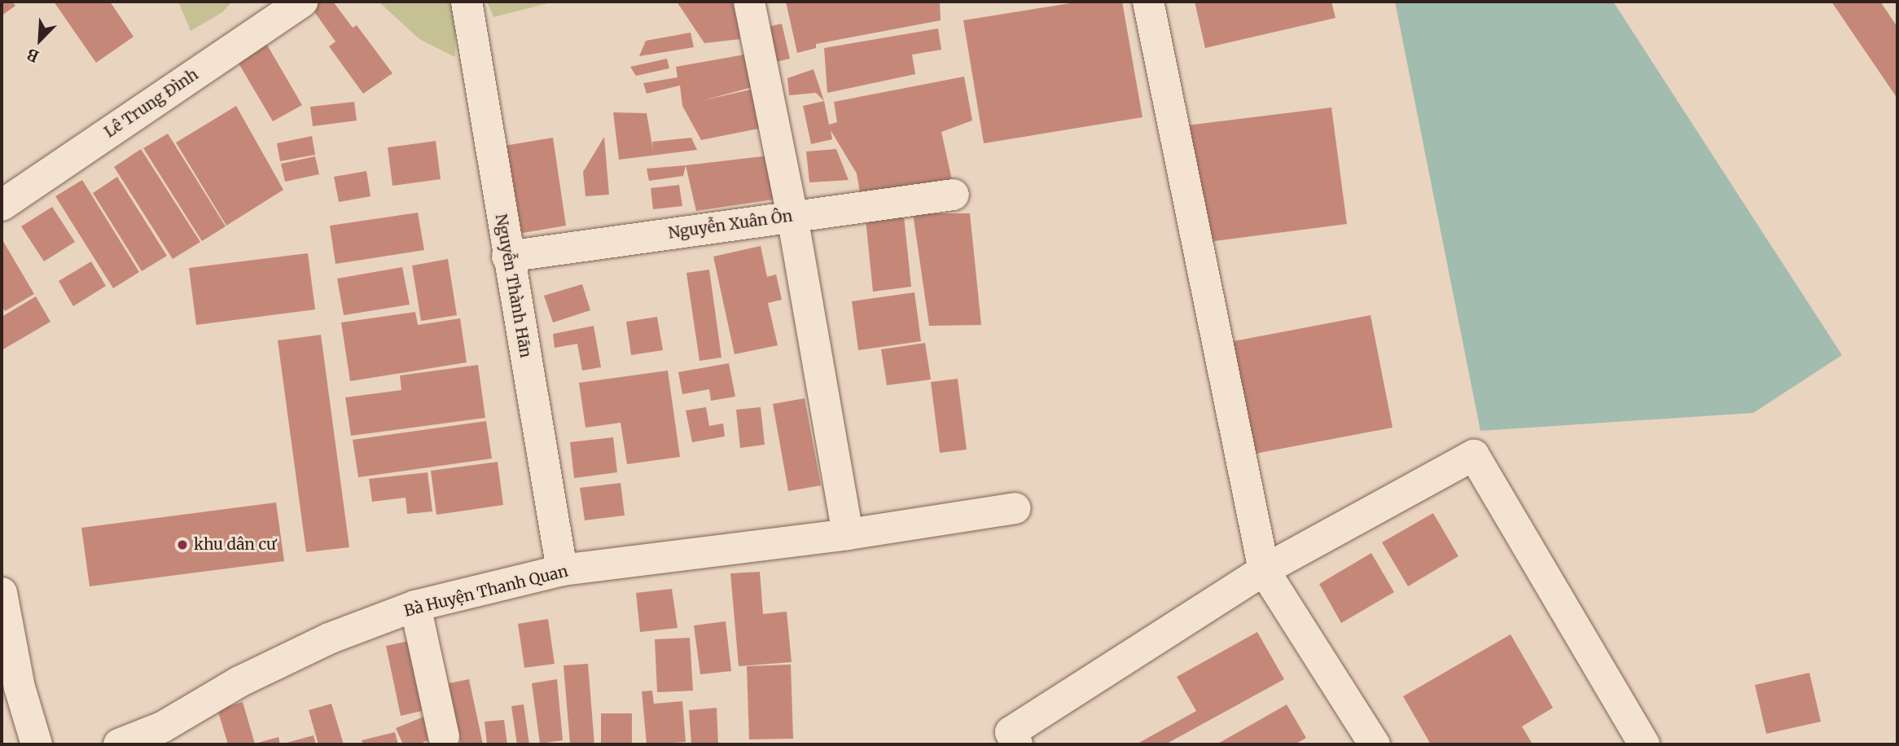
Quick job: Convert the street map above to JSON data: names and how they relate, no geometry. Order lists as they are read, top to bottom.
{
  "streets": {
    "street": [
      "Lê Trung Đình",
      "Nguyễn Xuân Ôn",
      "Nguyễn Thành Hãn",
      "Bà Huyện Thanh Quan"
    ]
  },
  "crossings": [
    ["Nguyễn Xuân Ôn", "Nguyễn Thành Hãn"],
    ["Nguyễn Thành Hãn", "Bà Huyện Thanh Quan"]
  ],
  "places": ["khu dân cư"],
  "north": "bottom left"
}
